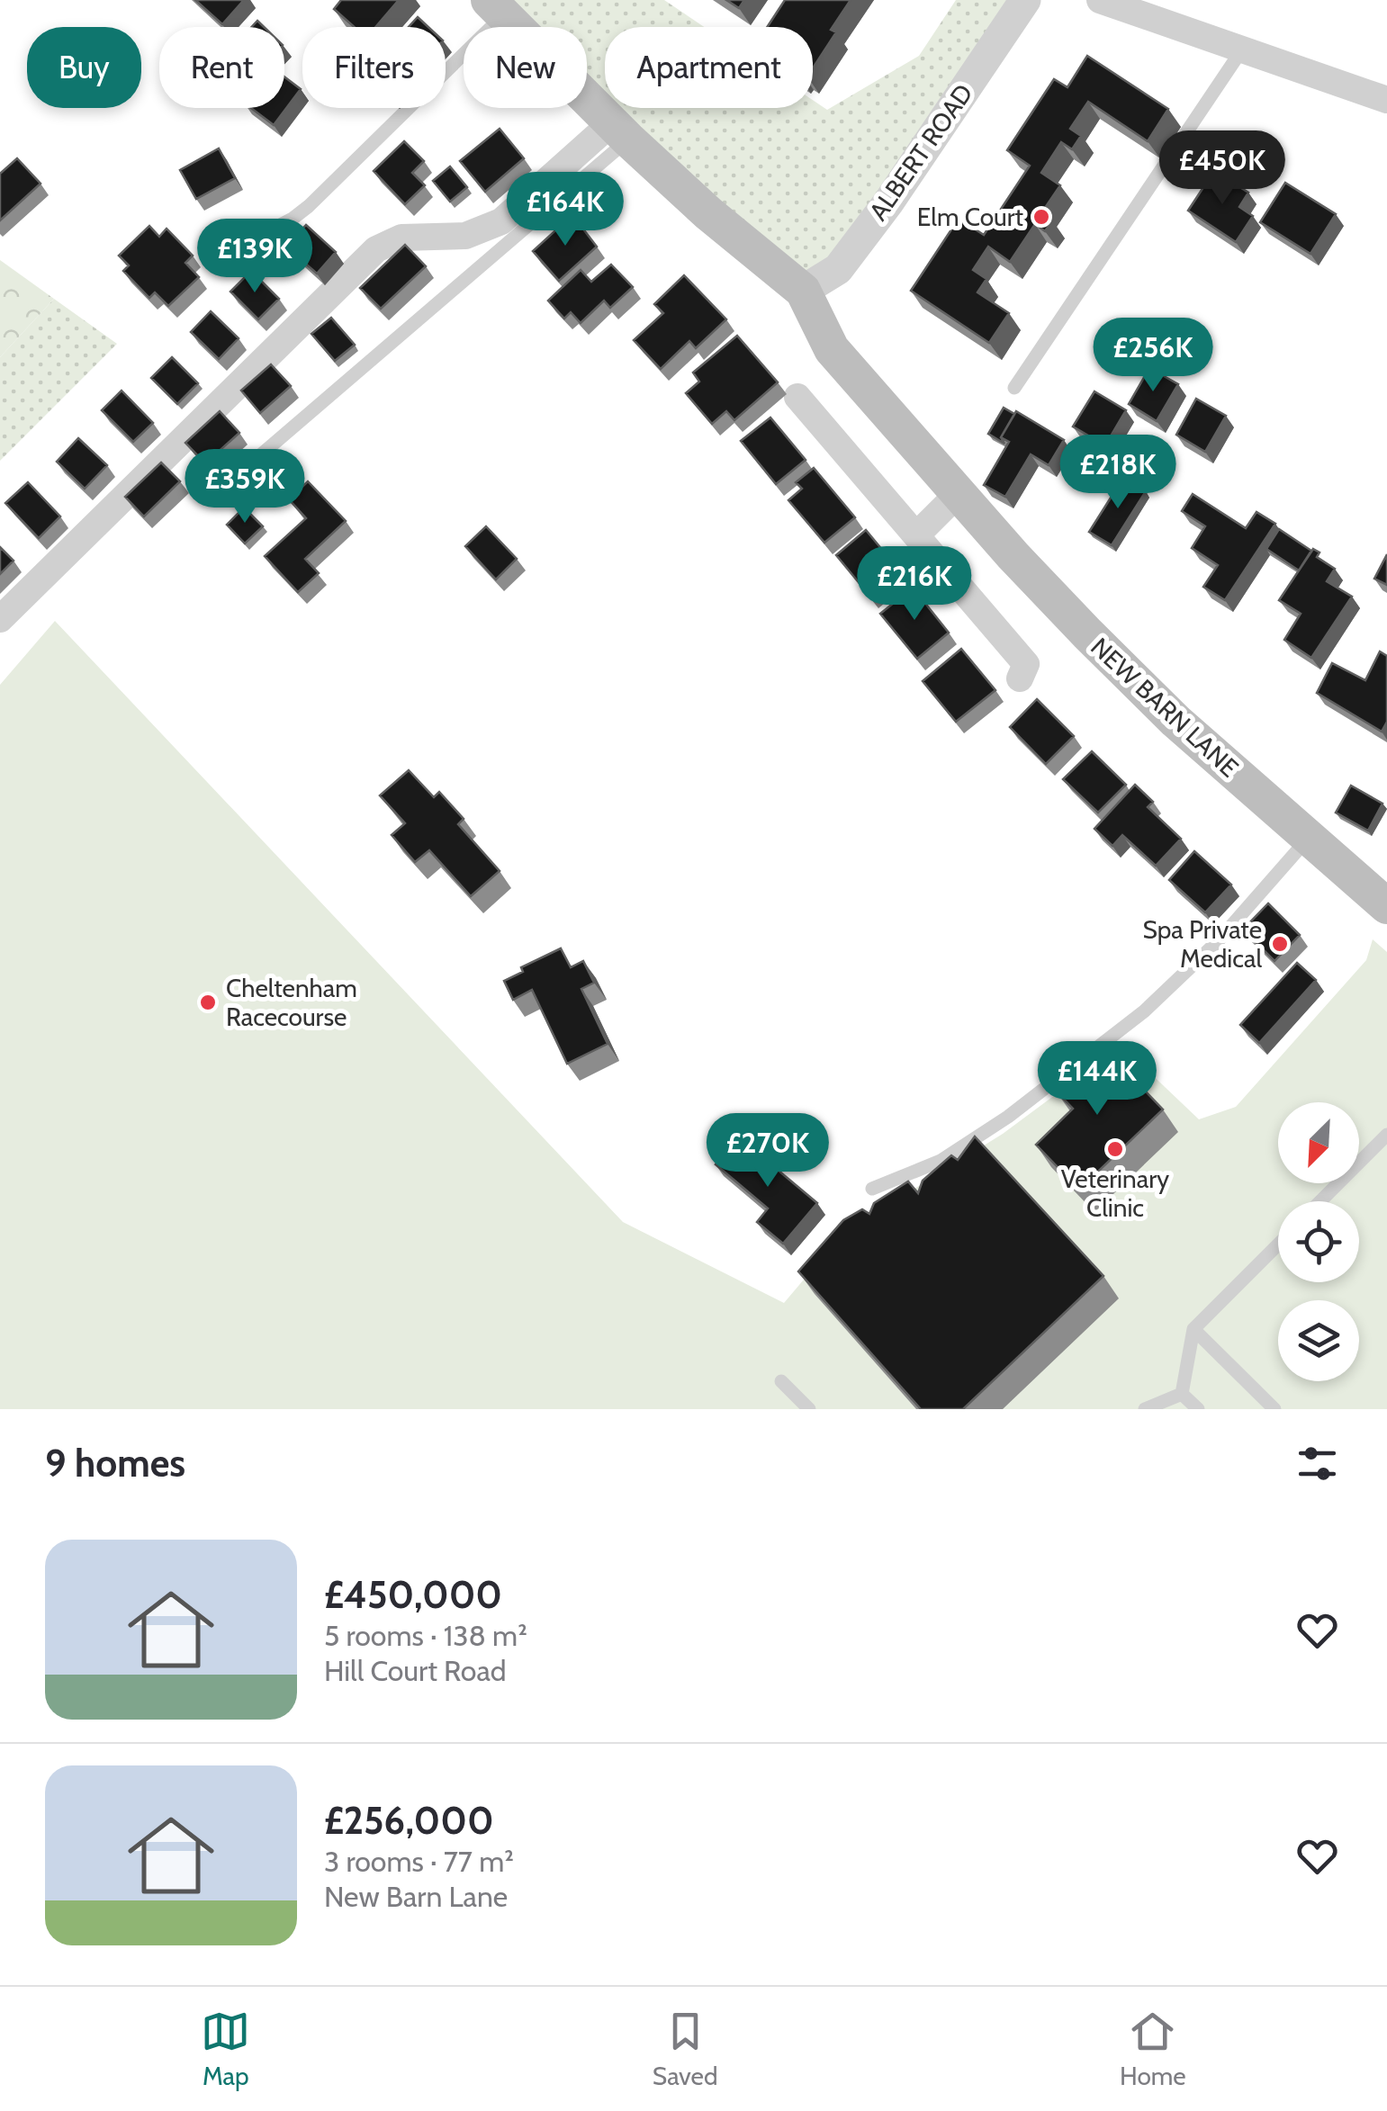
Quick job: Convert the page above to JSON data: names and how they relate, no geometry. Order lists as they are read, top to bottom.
{
  "streets": {
    "main road": ["NEW BARN LANE"],
    "street": ["ALBERT ROAD"]
  },
  "crossings": [
    ["ALBERT ROAD", "NEW BARN LANE"]
  ],
  "places": [
    "Elm Court",
    "Spa Private Medical",
    "Cheltenham Racecourse",
    "Veterinary Clinic"
  ],
  "north": "bottom left",
  "page": {
    "chip": [
      "Buy",
      "Rent",
      "Filters",
      "New",
      "Apartment"
    ],
    "price": [
      "£450K",
      "£164K",
      "£139K",
      "£256K",
      "£218K",
      "£359K",
      "£216K",
      "£144K",
      "£270K"
    ],
    "heading": "9 homes",
    "list": [
      {
        "name": "£450,000",
        "note": "5 rooms · 138 m² · Hill Court Road"
      },
      {
        "name": "£256,000",
        "note": "3 rooms · 77 m² · New Barn Lane"
      }
    ],
    "tabs": ["Map", "Saved", "Home"]
  }
}
